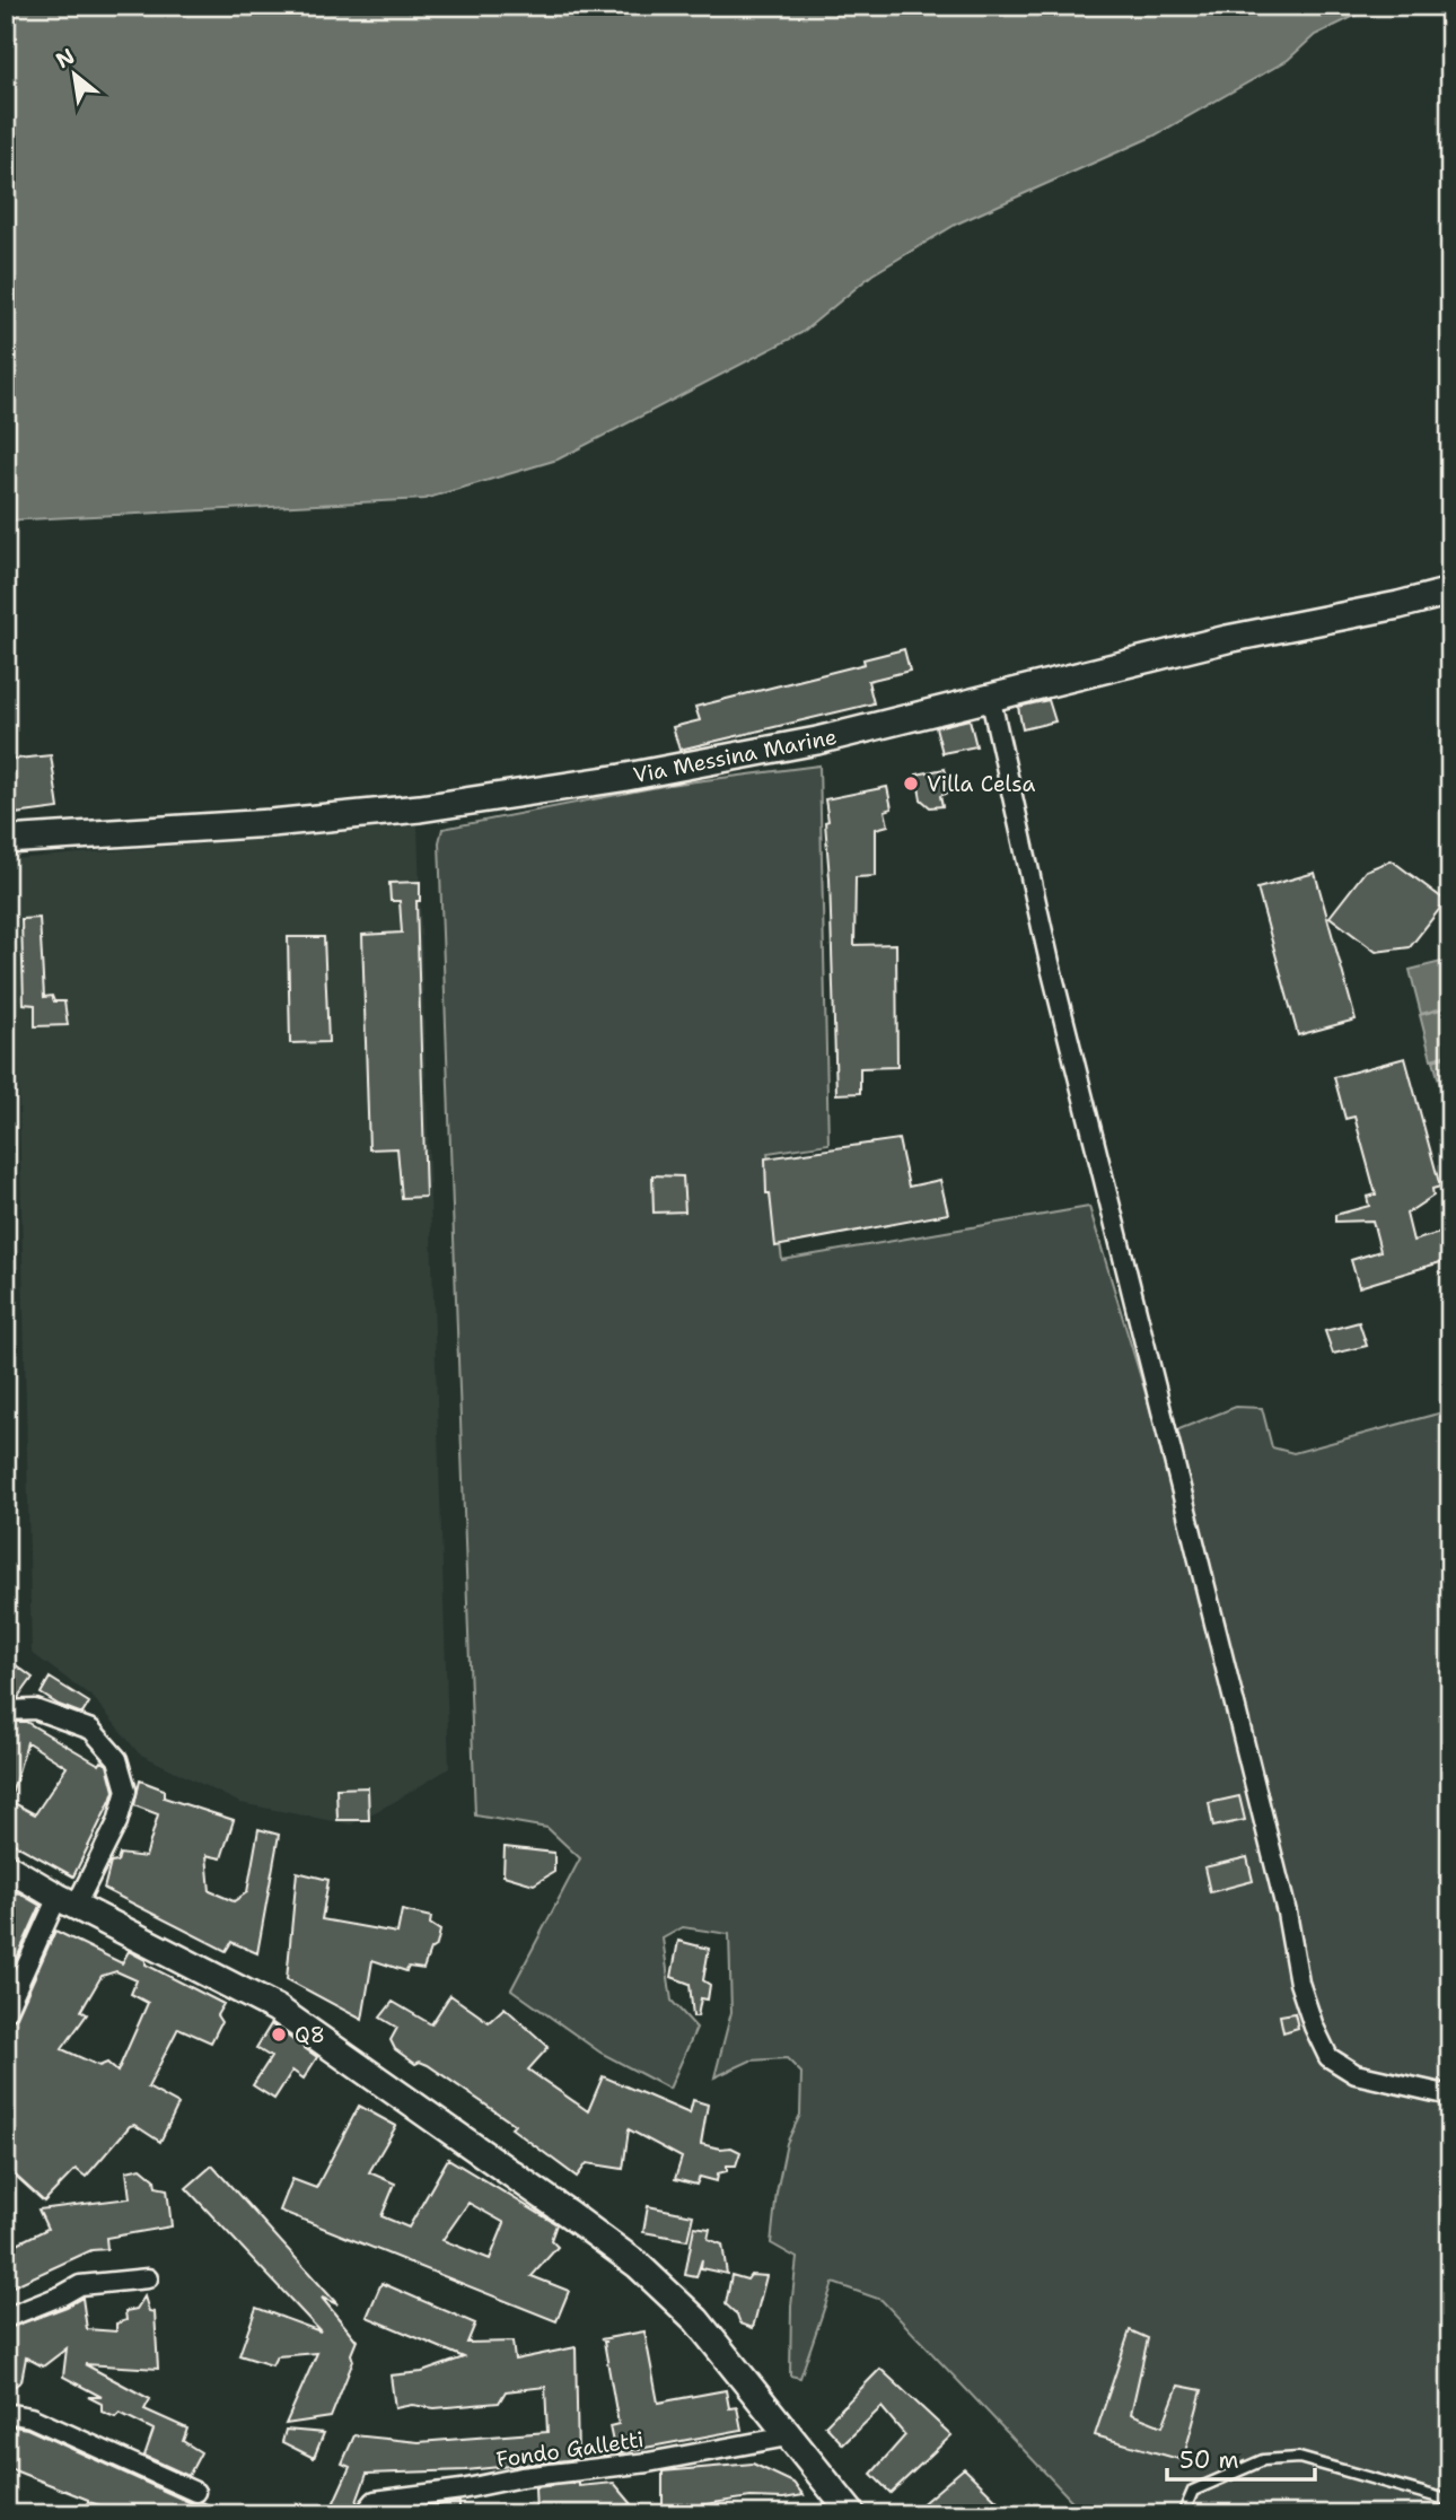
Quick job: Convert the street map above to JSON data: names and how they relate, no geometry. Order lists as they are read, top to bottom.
{
  "streets": {
    "main road": ["Via Messina Marine"],
    "street": ["Fondo Galletti"]
  },
  "places": ["Villa Celsa", "Q8"],
  "scale_bar": "50 m",
  "north": "top left"
}
